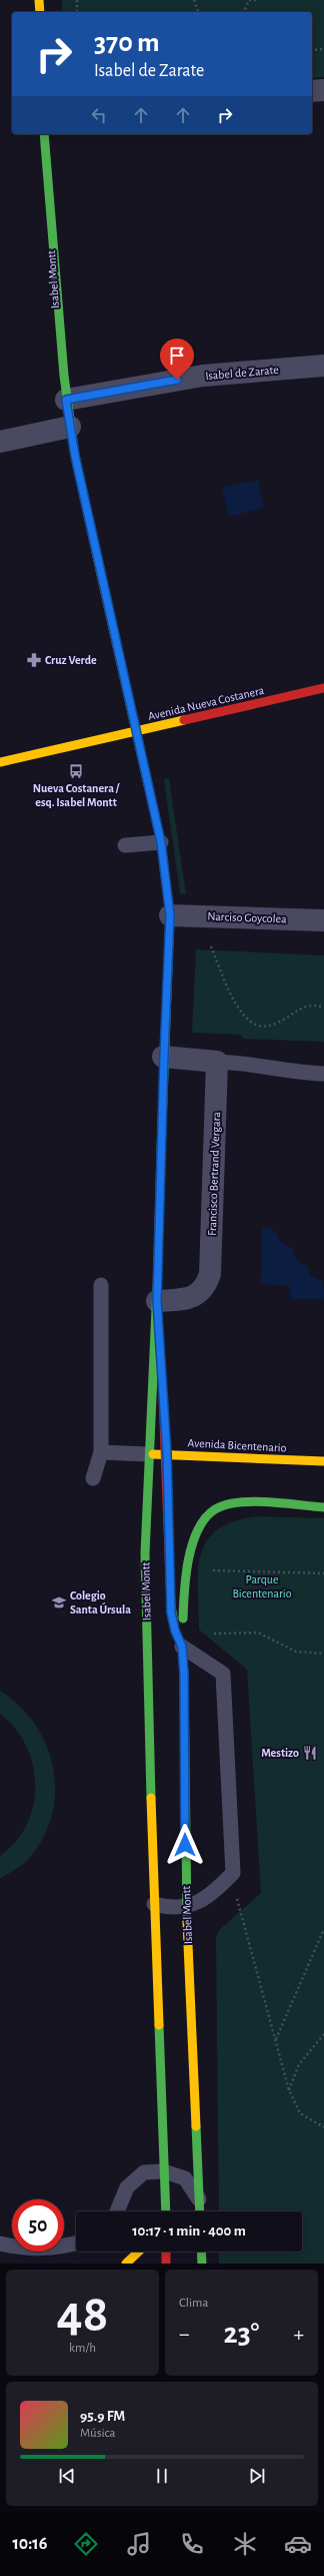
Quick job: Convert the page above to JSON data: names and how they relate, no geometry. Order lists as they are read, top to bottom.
{
  "streets": {
    "main road": ["Isabel Montt", "Avenida Nueva Costanera", "Avenida Bicentenario"],
    "street": ["Isabel de Zarate", "Narciso Goycolea", "Francisco Bertrand Vergara"]
  },
  "crossings": [
    ["Isabel Montt", "Isabel de Zarate"],
    ["Isabel Montt", "Avenida Nueva Costanera"],
    ["Isabel Montt", "Narciso Goycolea"],
    ["Isabel Montt", "Francisco Bertrand Vergara"],
    ["Isabel Montt", "Avenida Bicentenario"]
  ],
  "parks": ["Parque Bicentenario"],
  "places": {
    "pharmacy": ["Cruz Verde"],
    "bus stop": ["Nueva Costanera / esq. Isabel Montt"],
    "school or university": ["Colegio Santa Úrsula"],
    "restaurant": ["Mestizo"]
  },
  "page": {
    "turn": ["370 m", "Isabel de Zarate"],
    "limit": "50",
    "trip": "10:17 · 1 min · 400 m",
    "tile": [
      ["48", "km/h"],
      "Clima"
    ],
    "heat": ["−", "23°", "+"],
    "song": ["95.9 FM", "Música"],
    "tabs": "10:16"
  }
}
